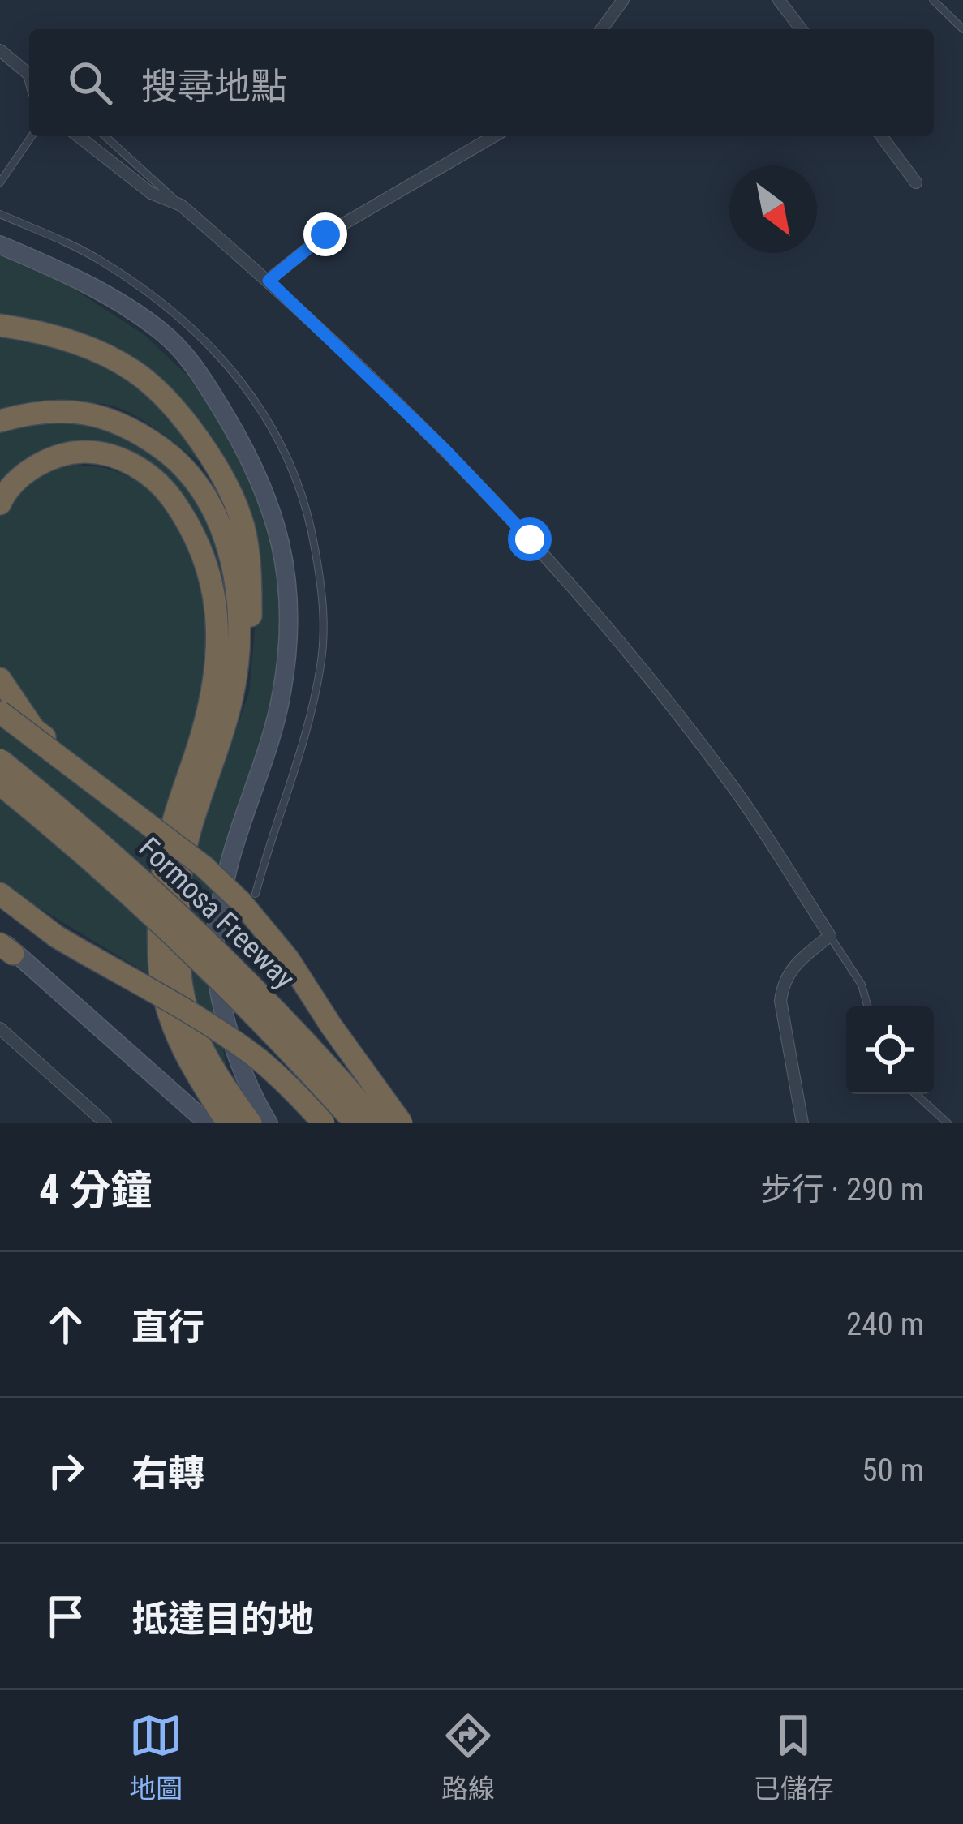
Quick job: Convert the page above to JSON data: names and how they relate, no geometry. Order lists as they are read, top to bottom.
{
  "streets": {
    "highway": ["Formosa Freeway"]
  },
  "north": "bottom right",
  "page": {
    "search": "搜尋地點",
    "heading": ["4 分鐘", "步行 · 290 m"],
    "list": [
      ["直行", "240 m"],
      ["右轉", "50 m"],
      "抵達目的地"
    ],
    "nav": ["地圖", "路線", "已儲存"]
  }
}
